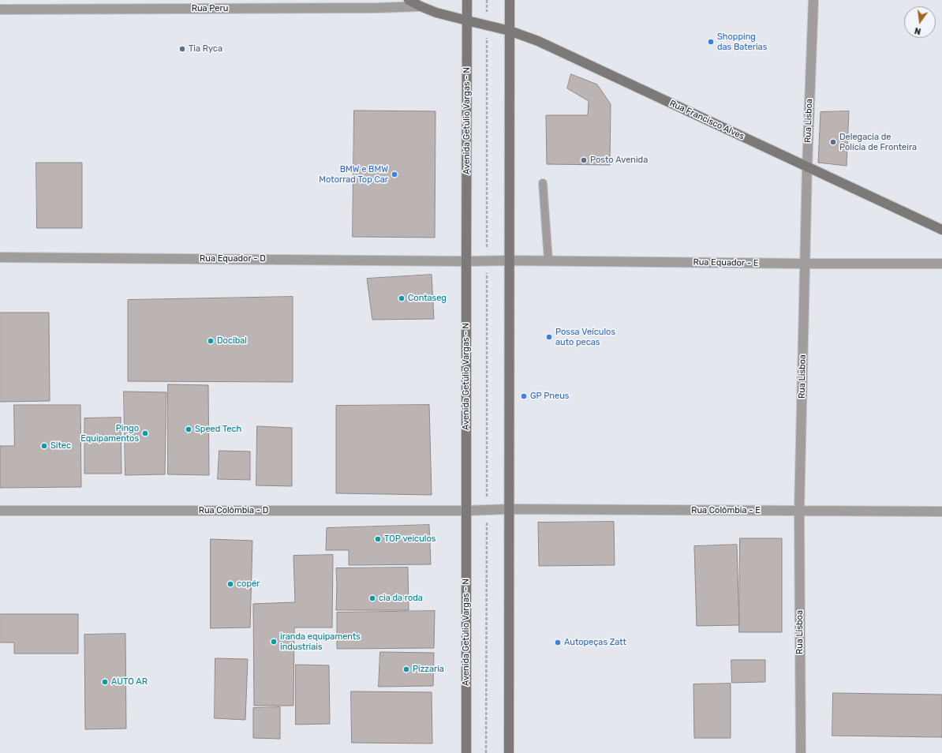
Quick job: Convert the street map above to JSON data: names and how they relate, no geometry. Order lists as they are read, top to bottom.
{
  "streets": {
    "street": [
      "Rua Peru",
      "Rua Francisco Alves",
      "Avenida Getúlio Vargas - N",
      "Rua Lisboa",
      "Rua Equador - D",
      "Rua Equador - E",
      "Rua Colômbia - D",
      "Rua Colômbia - E"
    ]
  },
  "crossings": [
    ["Rua Peru", "Rua Francisco Alves"],
    ["Rua Francisco Alves", "Avenida Getúlio Vargas - N"],
    ["Rua Francisco Alves", "Rua Lisboa"],
    ["Avenida Getúlio Vargas - N", "Rua Equador - D"],
    ["Avenida Getúlio Vargas - N", "Rua Colômbia - D"],
    ["Rua Lisboa", "Rua Equador - E"],
    ["Rua Lisboa", "Rua Colômbia - E"],
    ["Rua Equador - D", "Rua Equador - E"],
    ["Rua Colômbia - D", "Rua Colômbia - E"]
  ],
  "places": [
    "Shopping das Baterias",
    "Tia Ryca",
    "Delegacia de Polícia de Fronteira",
    "Posto Avenida",
    "BMW e BMW Motorrad Top Car",
    "Contaseg",
    "Possa Veículos auto pecas",
    "Docibal",
    "GP Pneus",
    "Speed Tech",
    "Pingo Equipamentos",
    "Sitec",
    "TOP veiculos",
    "copér",
    "cia da roda",
    "iranda equipaments industriais",
    "Autopeças Zatt",
    "Pizzaria",
    "AUTO AR"
  ],
  "north": "bottom"
}
